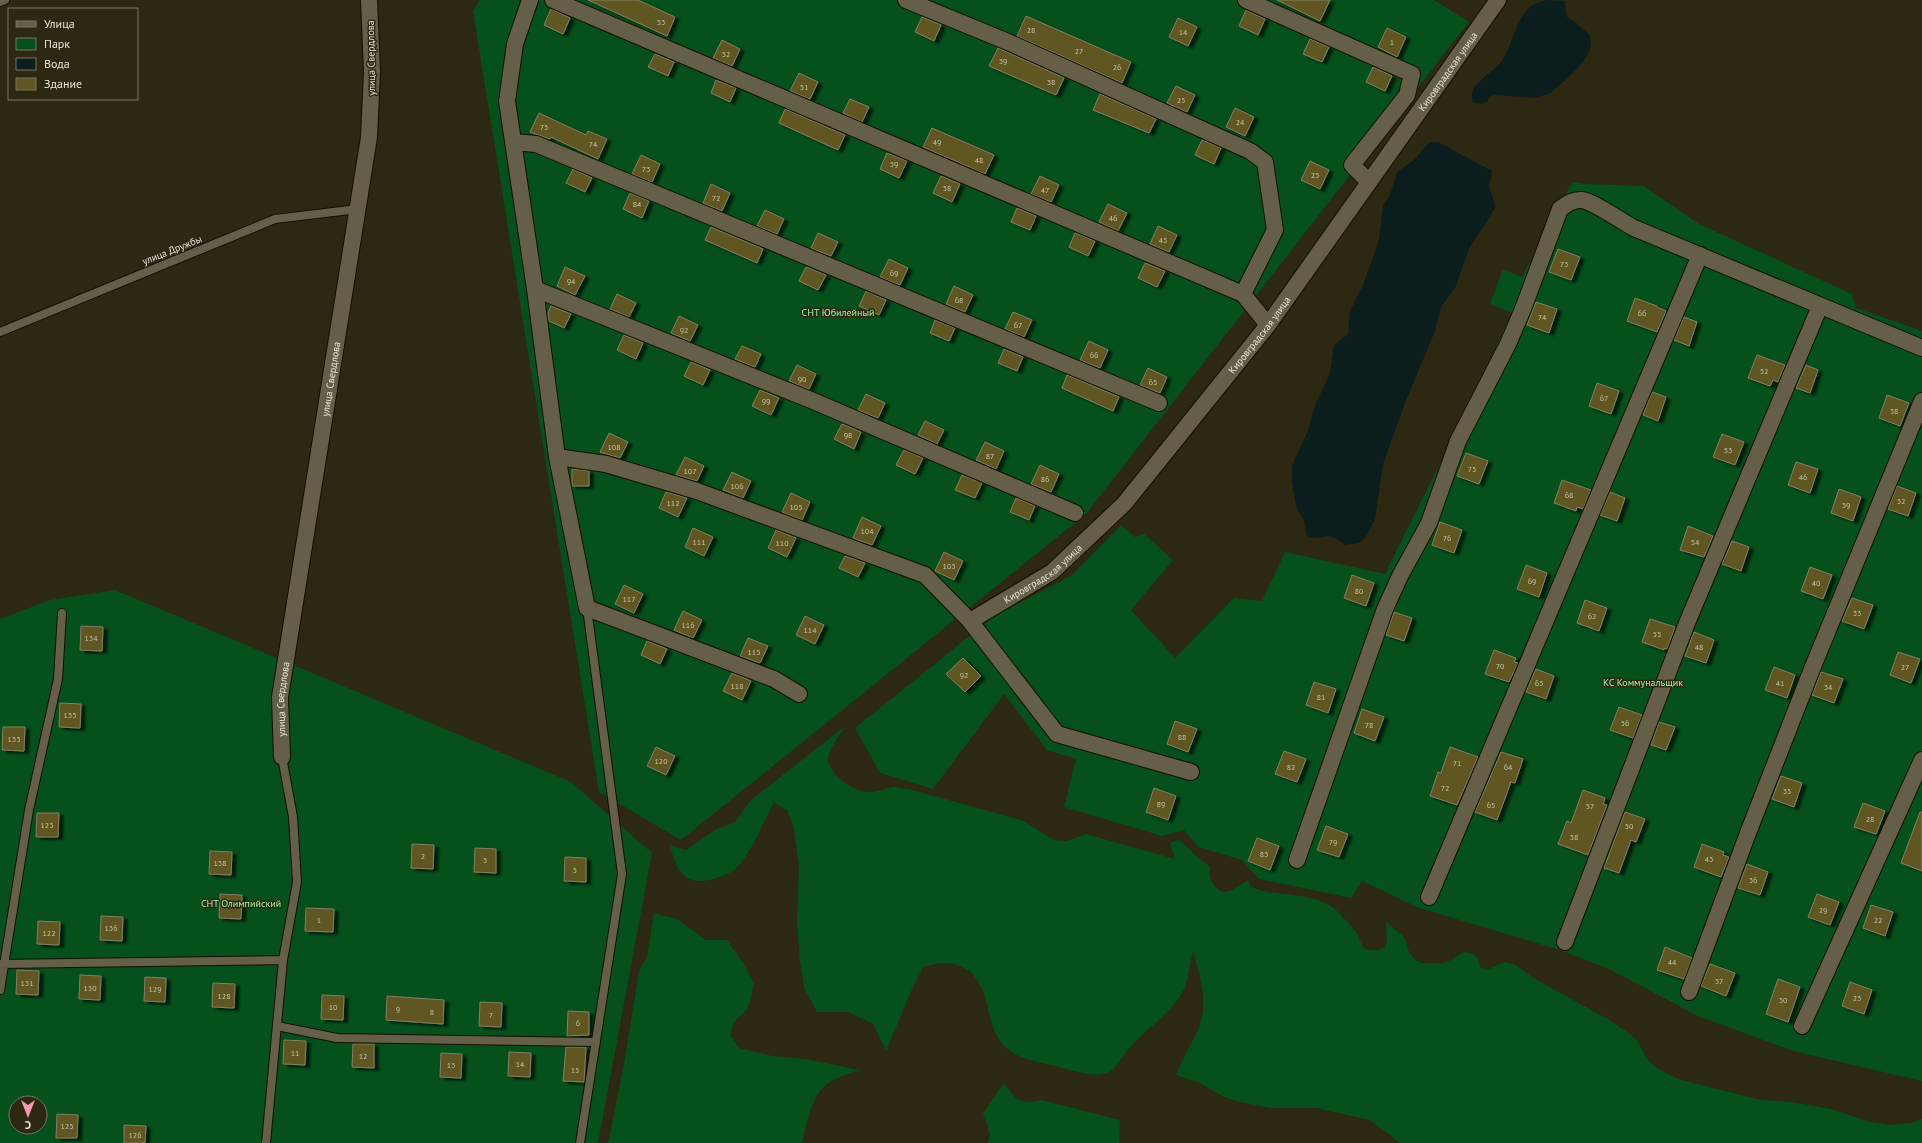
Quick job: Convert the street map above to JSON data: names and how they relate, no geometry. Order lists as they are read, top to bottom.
{
  "streets": {
    "street": ["улица Свердлова", "Кировградская улица"],
    "lane": ["улица Дружбы"]
  },
  "crossings": [
    ["улица Свердлова", "улица Дружбы"]
  ],
  "parks": ["СНТ Юбилейный", "КС Коммунальщик", "СНТ Олимпийский"],
  "house_numbers": [
    "53",
    "28",
    "14",
    "1",
    "27",
    "52",
    "39",
    "26",
    "38",
    "51",
    "25",
    "24",
    "75",
    "49",
    "74",
    "48",
    "59",
    "73",
    "23",
    "58",
    "47",
    "72",
    "84",
    "46",
    "45",
    "73",
    "69",
    "94",
    "68",
    "66",
    "74",
    "67",
    "92",
    "66",
    "52",
    "90",
    "65",
    "67",
    "99",
    "38",
    "98",
    "108",
    "53",
    "87",
    "75",
    "107",
    "46",
    "86",
    "106",
    "68",
    "32",
    "112",
    "39",
    "105",
    "104",
    "76",
    "111",
    "54",
    "110",
    "103",
    "69",
    "40",
    "80",
    "117",
    "33",
    "62",
    "116",
    "114",
    "55",
    "134",
    "48",
    "115",
    "70",
    "27",
    "92",
    "63",
    "41",
    "118",
    "34",
    "81",
    "135",
    "56",
    "78",
    "88",
    "133",
    "120",
    "71",
    "82",
    "64",
    "72",
    "35",
    "89",
    "65",
    "57",
    "28",
    "123",
    "50",
    "58",
    "79",
    "83",
    "2",
    "43",
    "3",
    "138",
    "5",
    "36",
    "29",
    "1",
    "22",
    "136",
    "122",
    "44",
    "37",
    "131",
    "130",
    "129",
    "128",
    "23",
    "30",
    "10",
    "9",
    "8",
    "7",
    "6",
    "11",
    "12",
    "14",
    "13",
    "15",
    "125",
    "126"
  ],
  "legend": [
    "Улица",
    "Парк",
    "Вода",
    "Здание"
  ],
  "north": "bottom"
}
